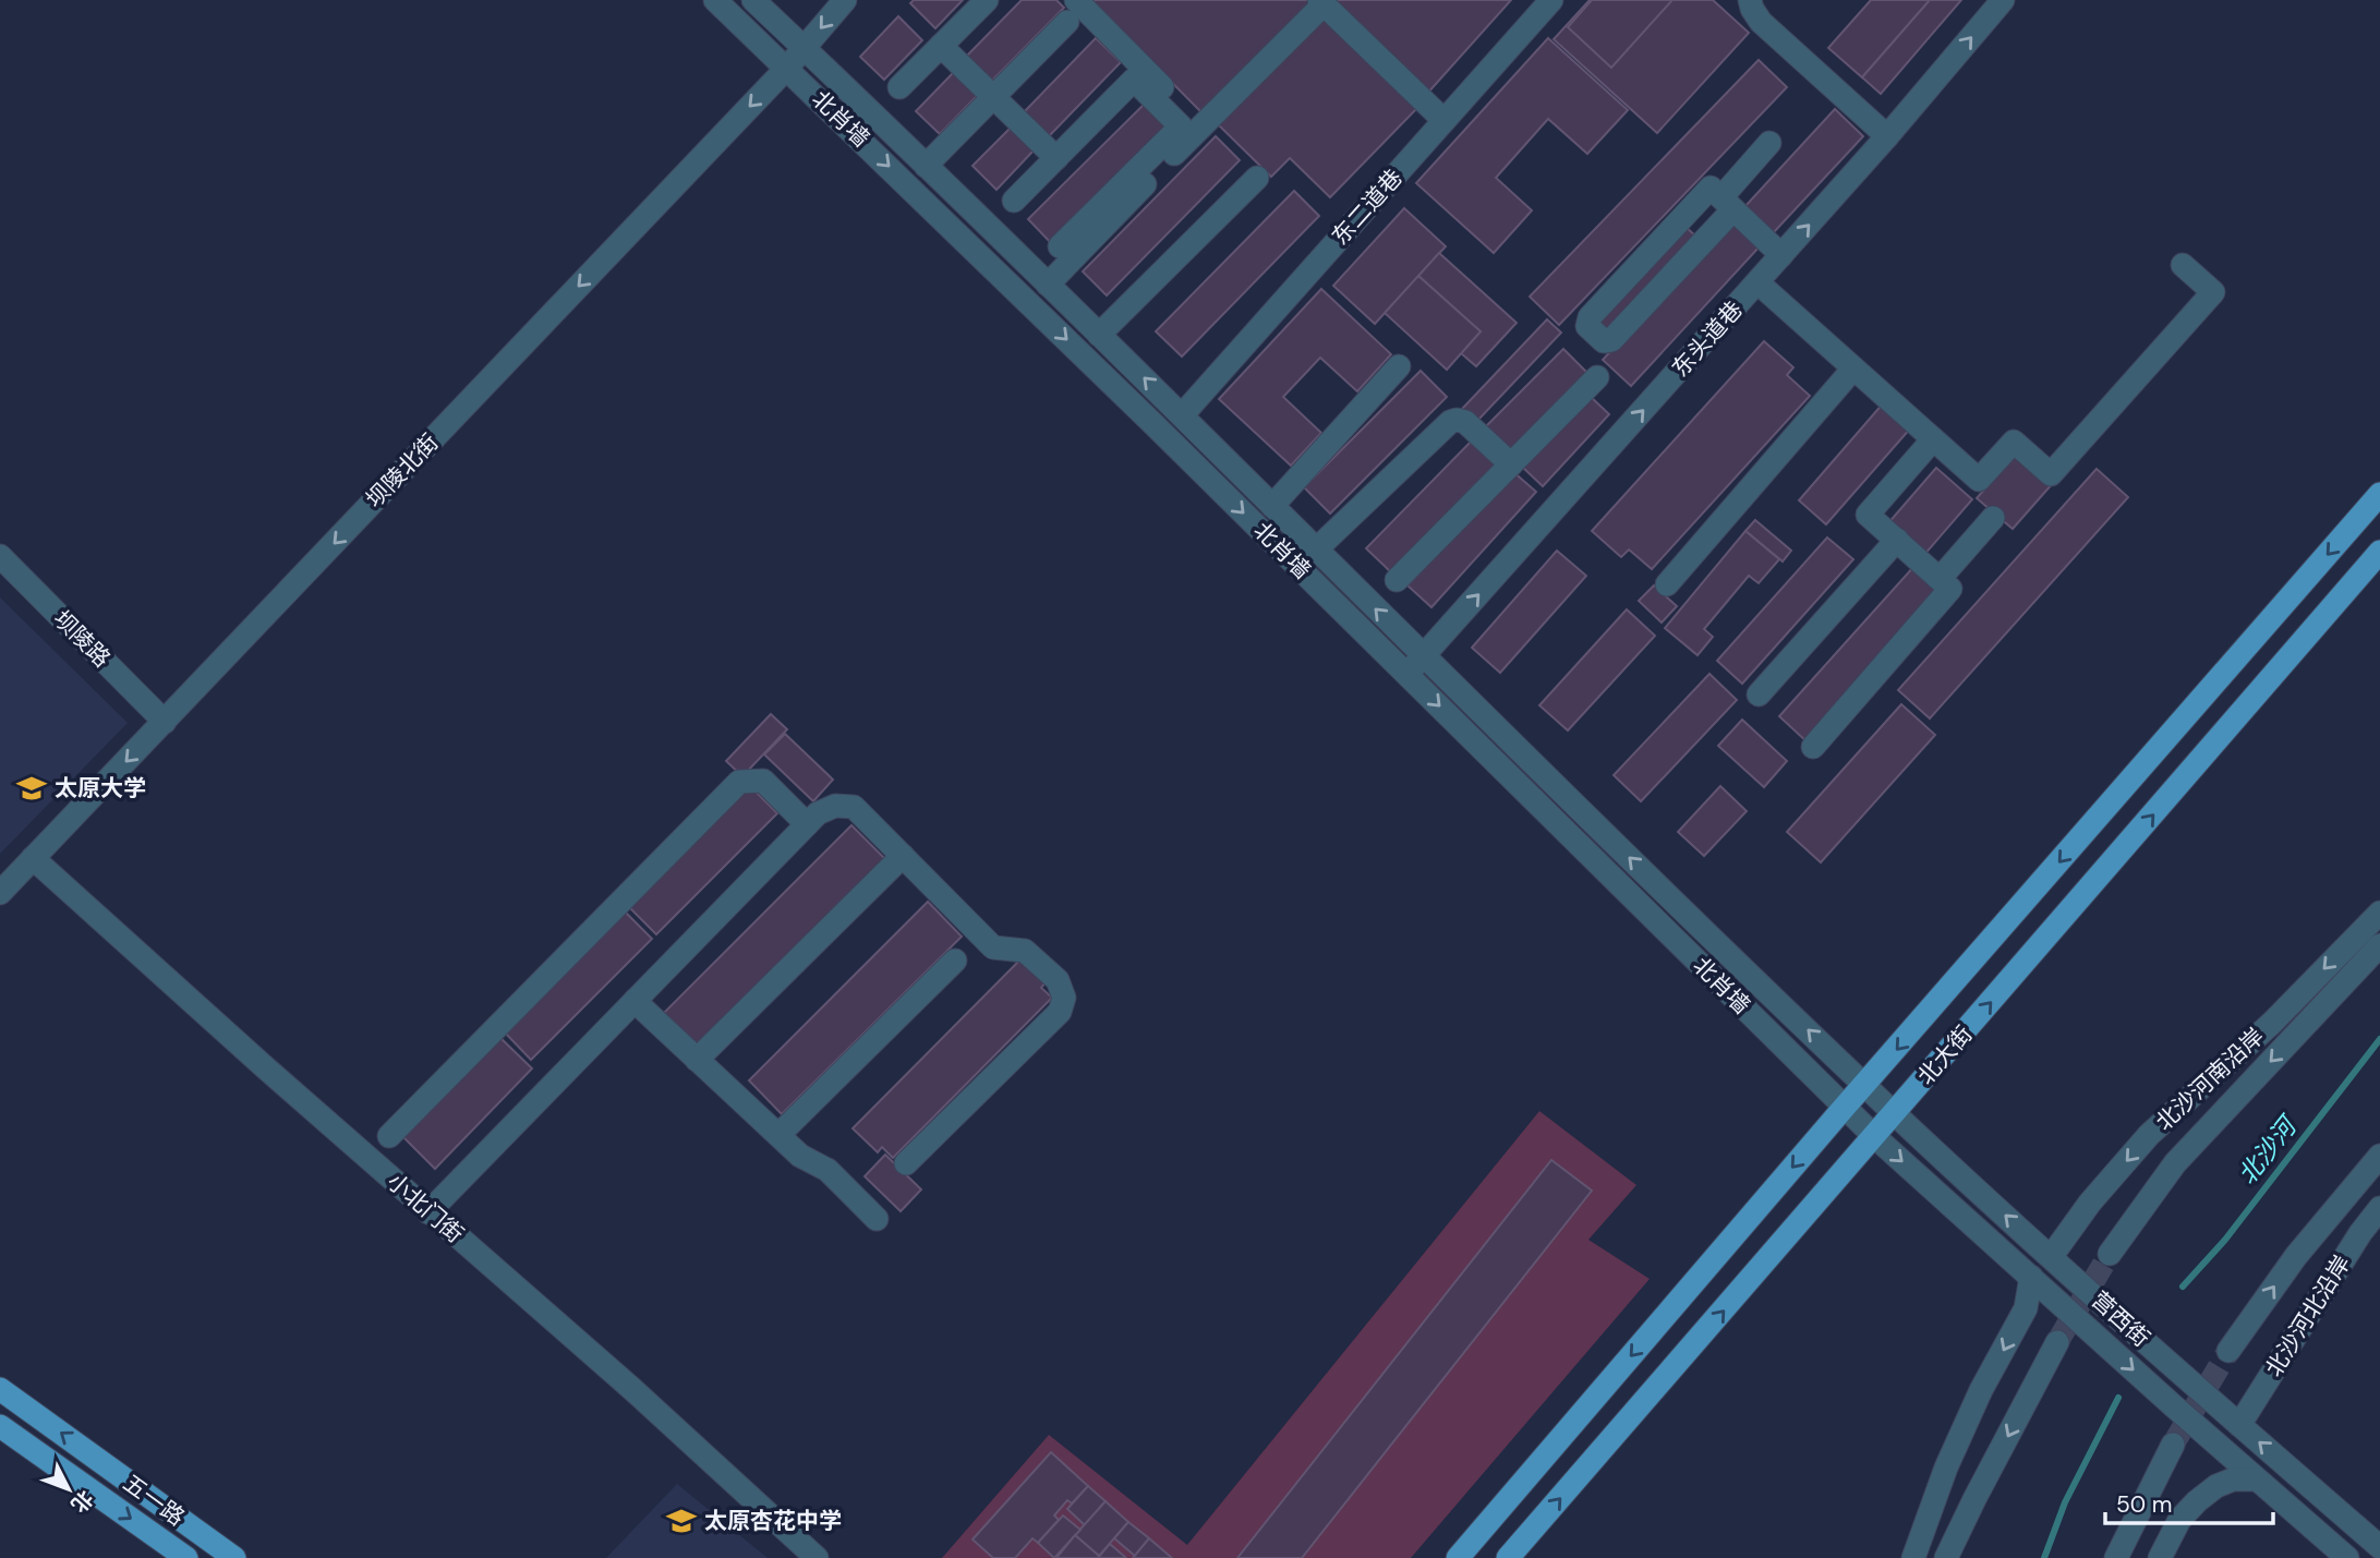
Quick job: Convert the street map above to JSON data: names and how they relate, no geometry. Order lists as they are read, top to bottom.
{
  "streets": {
    "main road": ["北大街", "五一路"],
    "street": [
      "北肖墙",
      "东二道巷",
      "东头道巷",
      "坝陵北街",
      "坝陵路",
      "北沙河南沿岸",
      "小北门街",
      "北沙河北沿岸",
      "营西街"
    ]
  },
  "crossings": [
    ["北肖墙", "东头道巷"],
    ["北肖墙", "坝陵北街"],
    ["北肖墙", "营西街"],
    ["东二道巷", "营西街"],
    ["东头道巷", "营西街"],
    ["坝陵北街", "坝陵路"],
    ["坝陵北街", "小北门街"],
    ["坝陵北街", "营西街"],
    ["北大街", "营西街"],
    ["北沙河南沿岸", "营西街"],
    ["北沙河北沿岸", "营西街"]
  ],
  "one_way": ["北肖墙", "坝陵北街", "北沙河南沿岸"],
  "water": ["北沙河"],
  "places": {
    "school or university": ["太原大学", "太原杏花中学"]
  },
  "scale_bar": "50 m",
  "north": "bottom right"
}
